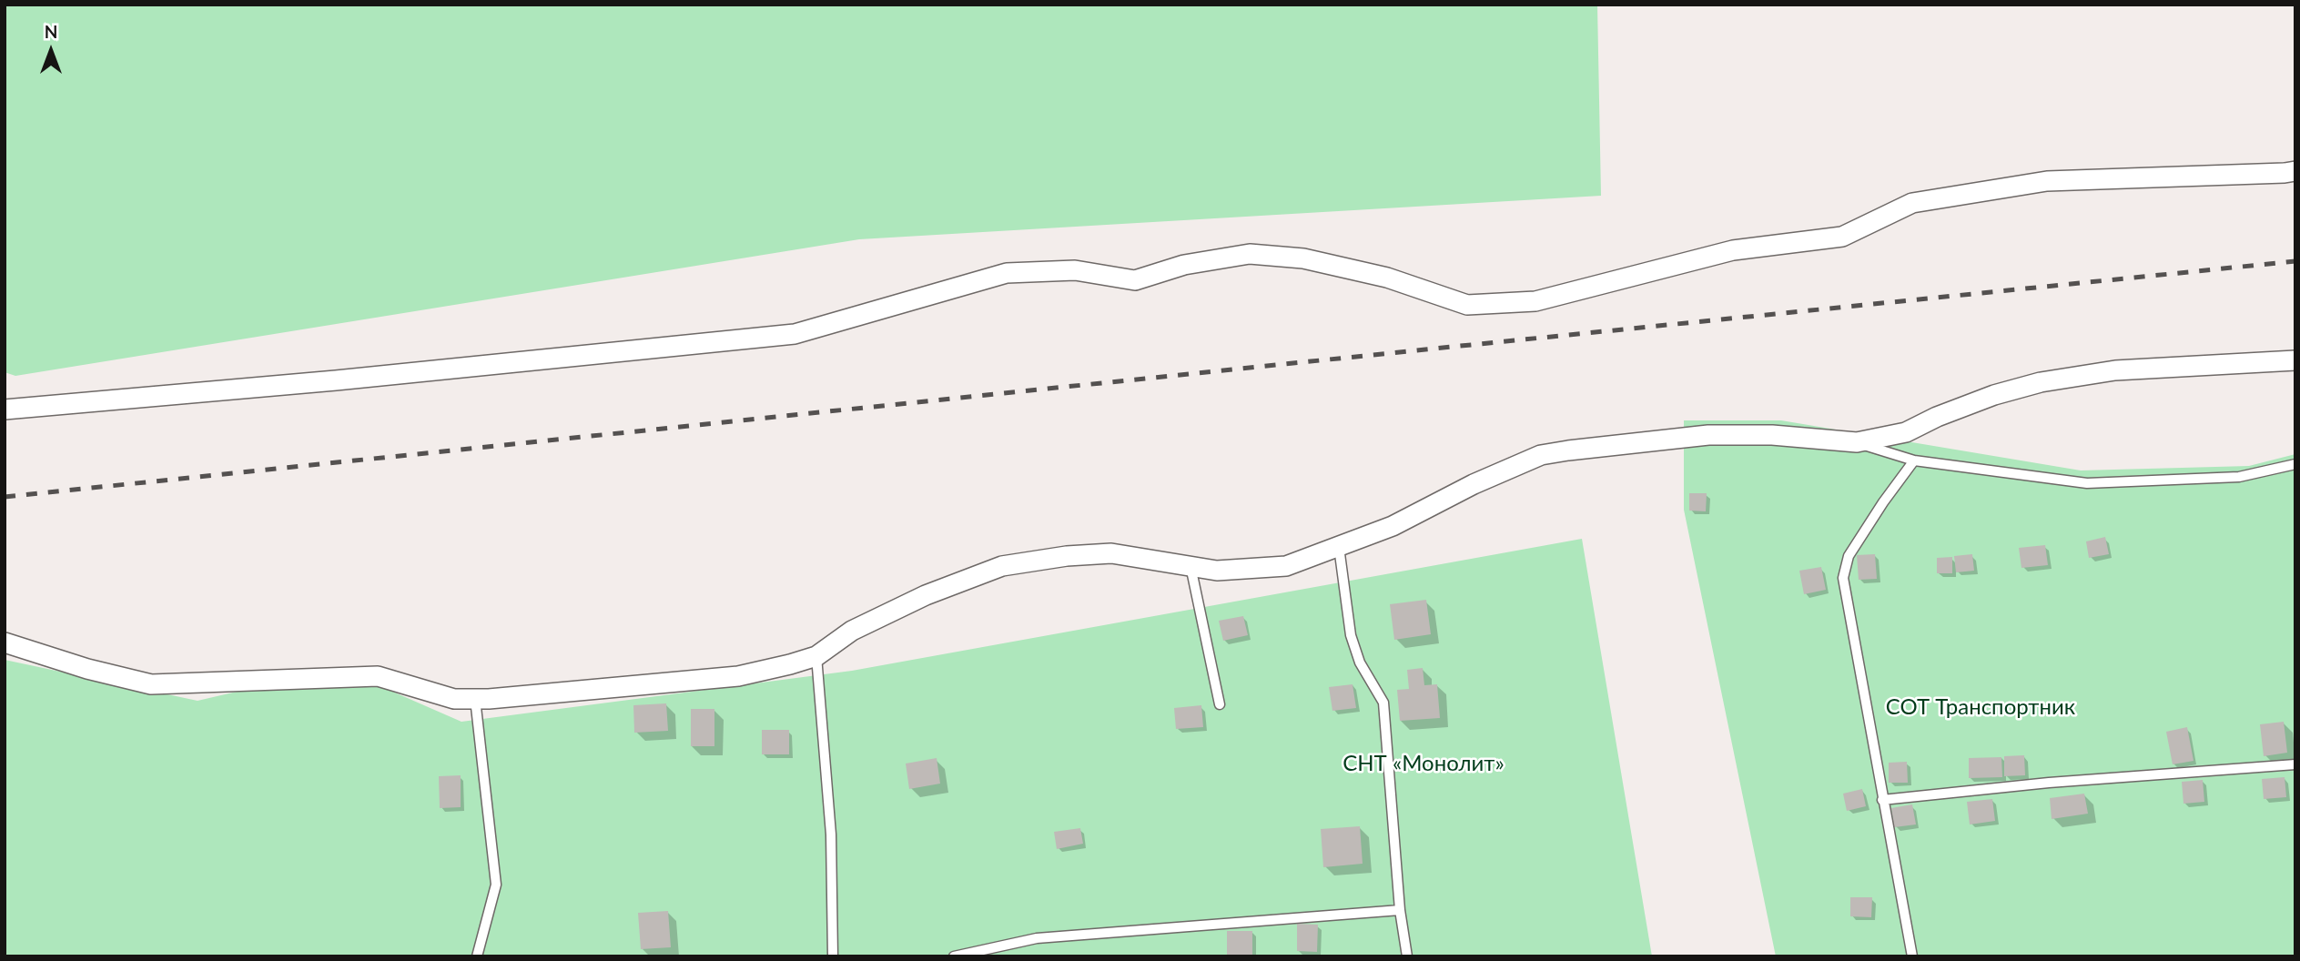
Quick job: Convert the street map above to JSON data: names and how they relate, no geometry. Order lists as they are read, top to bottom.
{
  "parks": ["СОТ Транспортник", "СНТ «Монолит»"],
  "north": "top"
}
